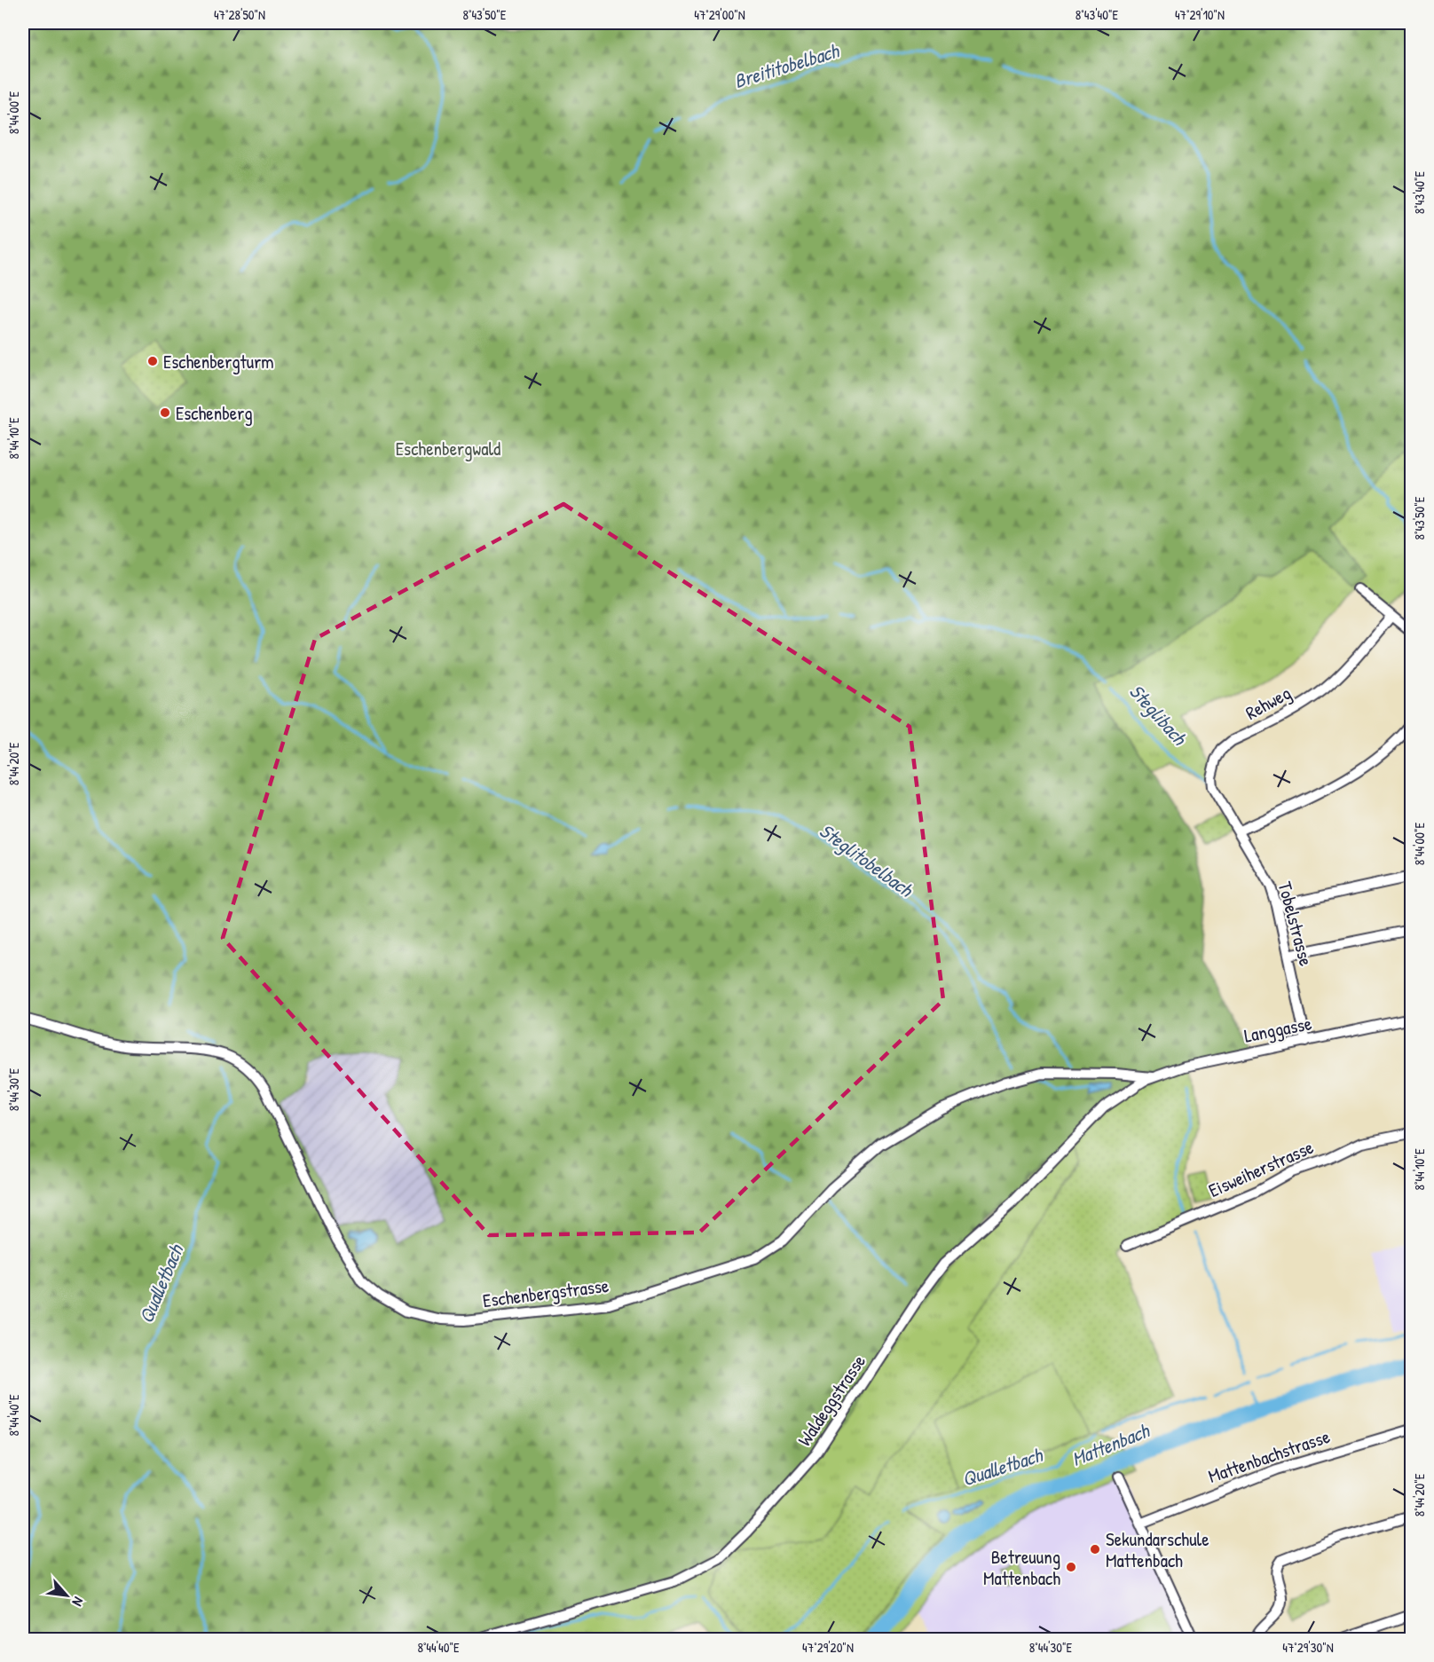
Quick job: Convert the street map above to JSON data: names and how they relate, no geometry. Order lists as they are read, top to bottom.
{
  "streets": {
    "street": [
      "Rehweg",
      "Tobelstrasse",
      "Langgasse",
      "Eisweiherstrasse",
      "Eschenbergstrasse",
      "Waldeggstrasse",
      "Mattenbachstrasse"
    ]
  },
  "crossings": [
    ["Rehweg", "Tobelstrasse"],
    ["Tobelstrasse", "Langgasse"],
    ["Langgasse", "Eschenbergstrasse"],
    ["Langgasse", "Waldeggstrasse"],
    ["Eschenbergstrasse", "Waldeggstrasse"]
  ],
  "water": [
    "Breititobelbach",
    "Steglibach",
    "Steglitobelbach",
    "Qualletbach",
    "Mattenbach"
  ],
  "parks": ["Eschenbergwald"],
  "places": [
    "Eschenbergturm",
    "Eschenberg",
    "Sekundarschule Mattenbach",
    "Betreuung Mattenbach"
  ],
  "north": "bottom right",
  "coordinates": [
    "47°28'50\"N",
    "8°43'50\"E",
    "47°29'00\"N",
    "8°43'40\"E",
    "47°29'10\"N",
    "8°44'00\"E",
    "8°44'10\"E",
    "8°44'20\"E",
    "8°44'30\"E",
    "8°44'40\"E",
    "47°29'20\"N",
    "47°29'30\"N"
  ]
}
